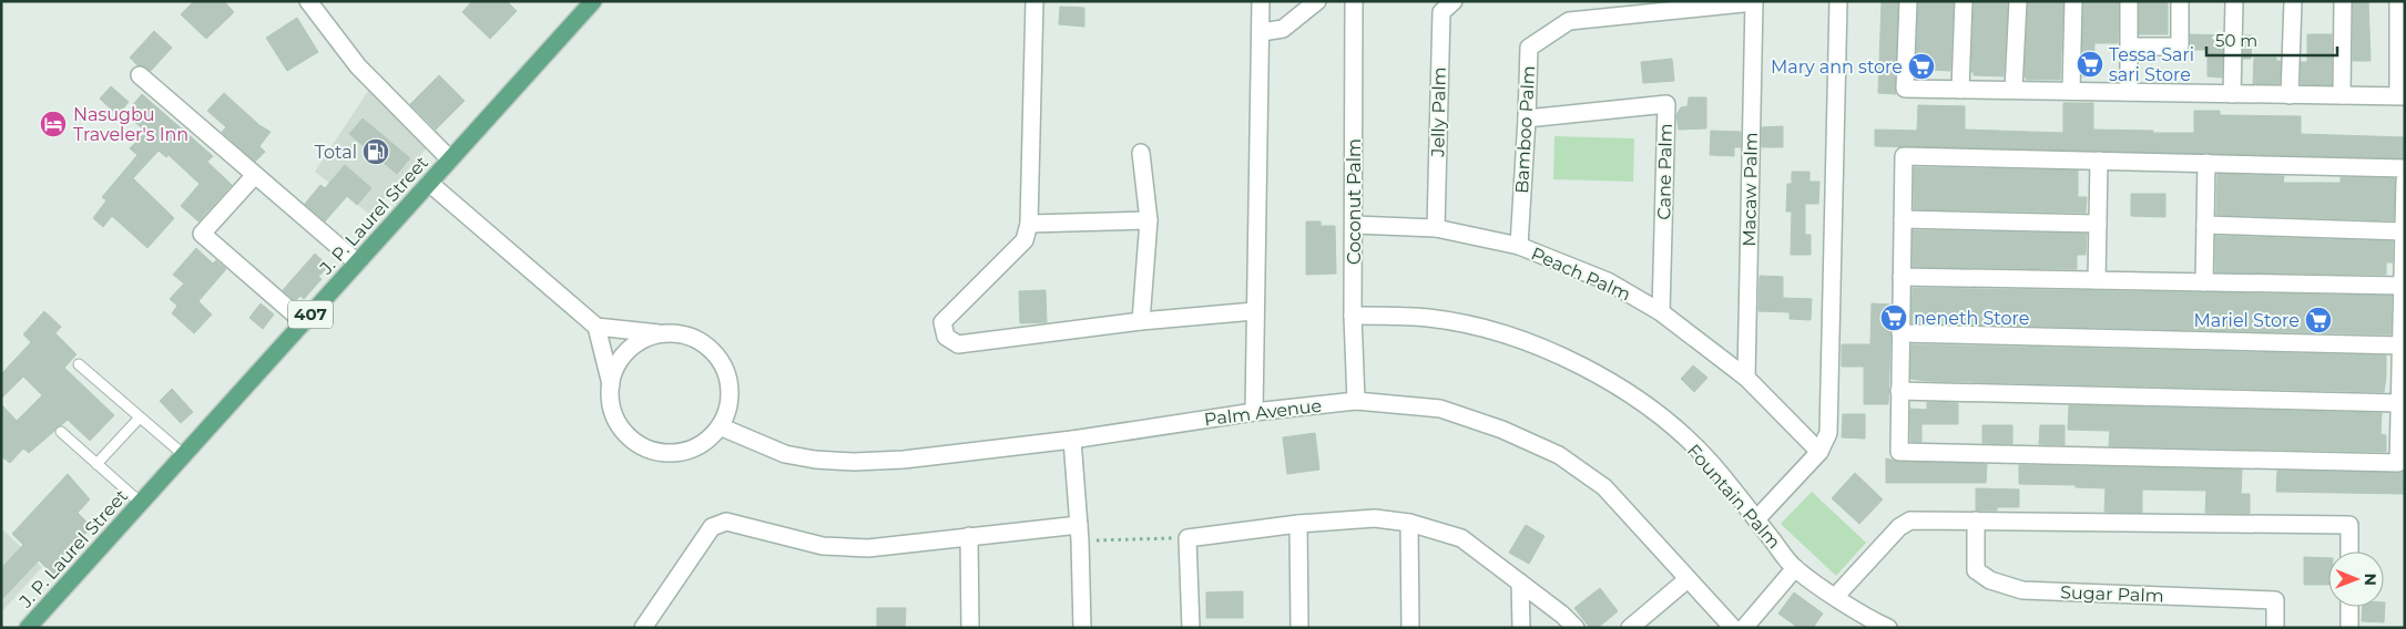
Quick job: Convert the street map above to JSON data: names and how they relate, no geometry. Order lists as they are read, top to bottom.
{
  "streets": {
    "main road": ["J. P. Laurel Street", "407"],
    "street": [
      "Jelly Palm",
      "Bamboo Palm",
      "Cane Palm",
      "Macaw Palm",
      "Coconut Palm",
      "Peach Palm",
      "Palm Avenue",
      "Fountain Palm",
      "Sugar Palm"
    ]
  },
  "crossings": [
    ["Jelly Palm", "Peach Palm"],
    ["Bamboo Palm", "Cane Palm"],
    ["Bamboo Palm", "Macaw Palm"],
    ["Bamboo Palm", "Peach Palm"],
    ["Cane Palm", "Peach Palm"],
    ["Macaw Palm", "Peach Palm"],
    ["Coconut Palm", "Peach Palm"],
    ["Coconut Palm", "Palm Avenue"],
    ["Coconut Palm", "Fountain Palm"]
  ],
  "places": {
    "supermarket": [
      "Tessa Sari sari Store",
      "Mary ann store",
      "neneth Store",
      "Mariel Store"
    ],
    "hotel": ["Nasugbu Traveler's Inn"],
    "fuel station": ["Total"]
  },
  "scale_bar": "50 m",
  "north": "right"
}
